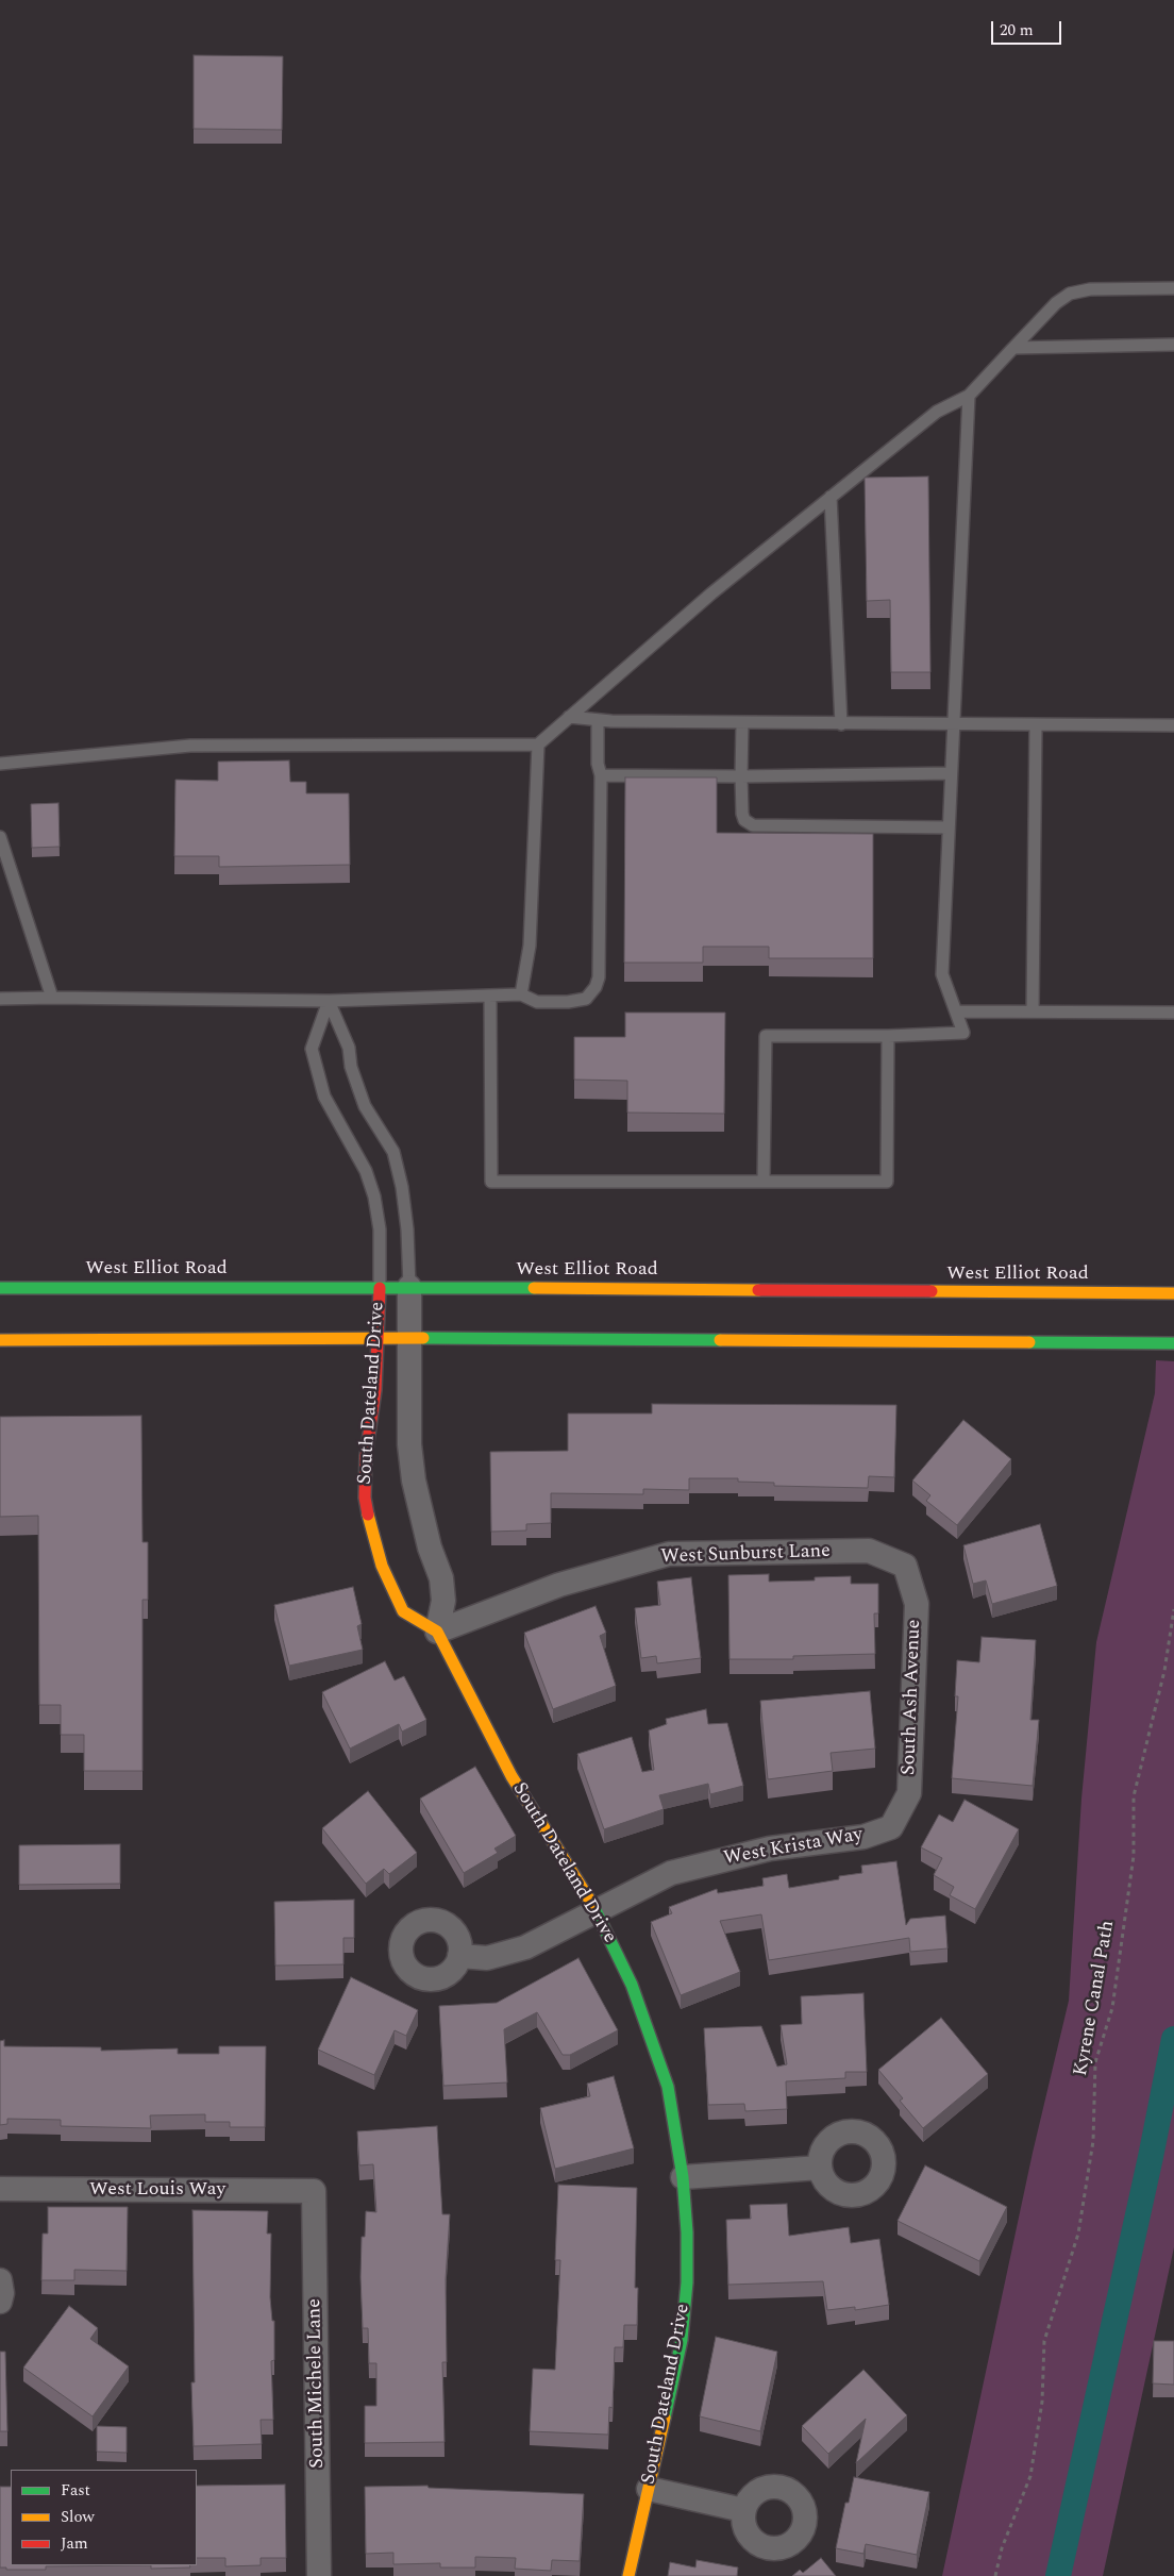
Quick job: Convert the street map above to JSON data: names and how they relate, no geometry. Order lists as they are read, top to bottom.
{
  "streets": {
    "main road": ["West Elliot Road", "South Dateland Drive"],
    "street": [
      "West Sunburst Lane",
      "South Ash Avenue",
      "West Krista Way",
      "West Louis Way",
      "South Michele Lane"
    ],
    "path": ["Kyrene Canal Path"]
  },
  "crossings": [
    ["West Elliot Road", "South Dateland Drive"],
    ["South Dateland Drive", "West Sunburst Lane"],
    ["South Dateland Drive", "West Krista Way"],
    ["West Sunburst Lane", "South Ash Avenue"],
    ["South Ash Avenue", "West Krista Way"],
    ["West Louis Way", "South Michele Lane"]
  ],
  "legend": ["Fast", "Slow", "Jam"],
  "scale_bar": "20 m"
}
